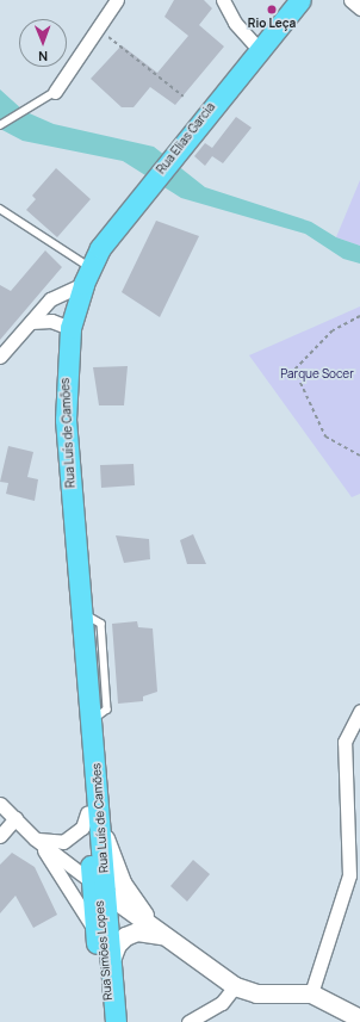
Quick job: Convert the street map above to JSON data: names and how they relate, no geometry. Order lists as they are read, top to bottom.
{
  "streets": {
    "main road": ["Rua Elias Garcia", "Rua Luís de Camões"],
    "street": ["Rua Simões Lopes"]
  },
  "crossings": [
    ["Rua Elias Garcia", "Rua Luís de Camões"],
    ["Rua Luís de Camões", "Rua Simões Lopes"]
  ],
  "parks": ["Parque Socer"],
  "places": ["Rio Leça"],
  "north": "bottom"
}
